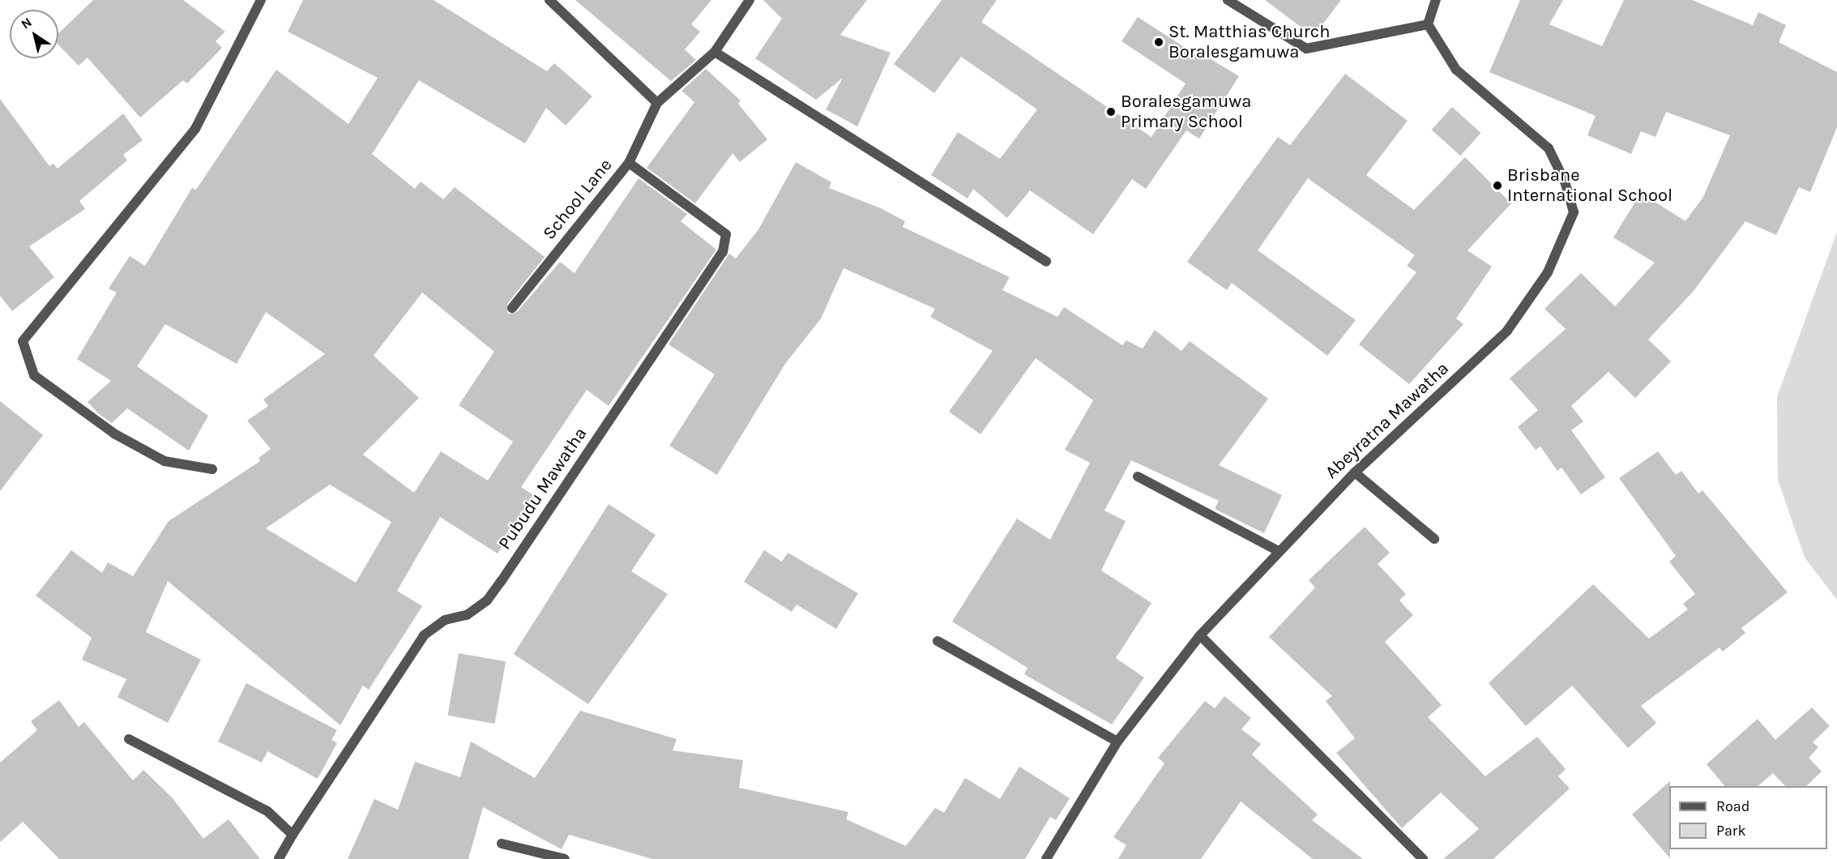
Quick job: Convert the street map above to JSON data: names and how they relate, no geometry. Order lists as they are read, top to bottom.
{
  "streets": {
    "street": ["School Lane", "Abeyratna Mawatha", "Pubudu Mawatha"]
  },
  "crossings": [
    ["School Lane", "Pubudu Mawatha"]
  ],
  "places": ["St. Matthias Church Boralesgamuwa", "Boralesgamuwa Primary School", "Brisbane International School"],
  "legend": ["Road", "Park"],
  "north": "top left"
}
